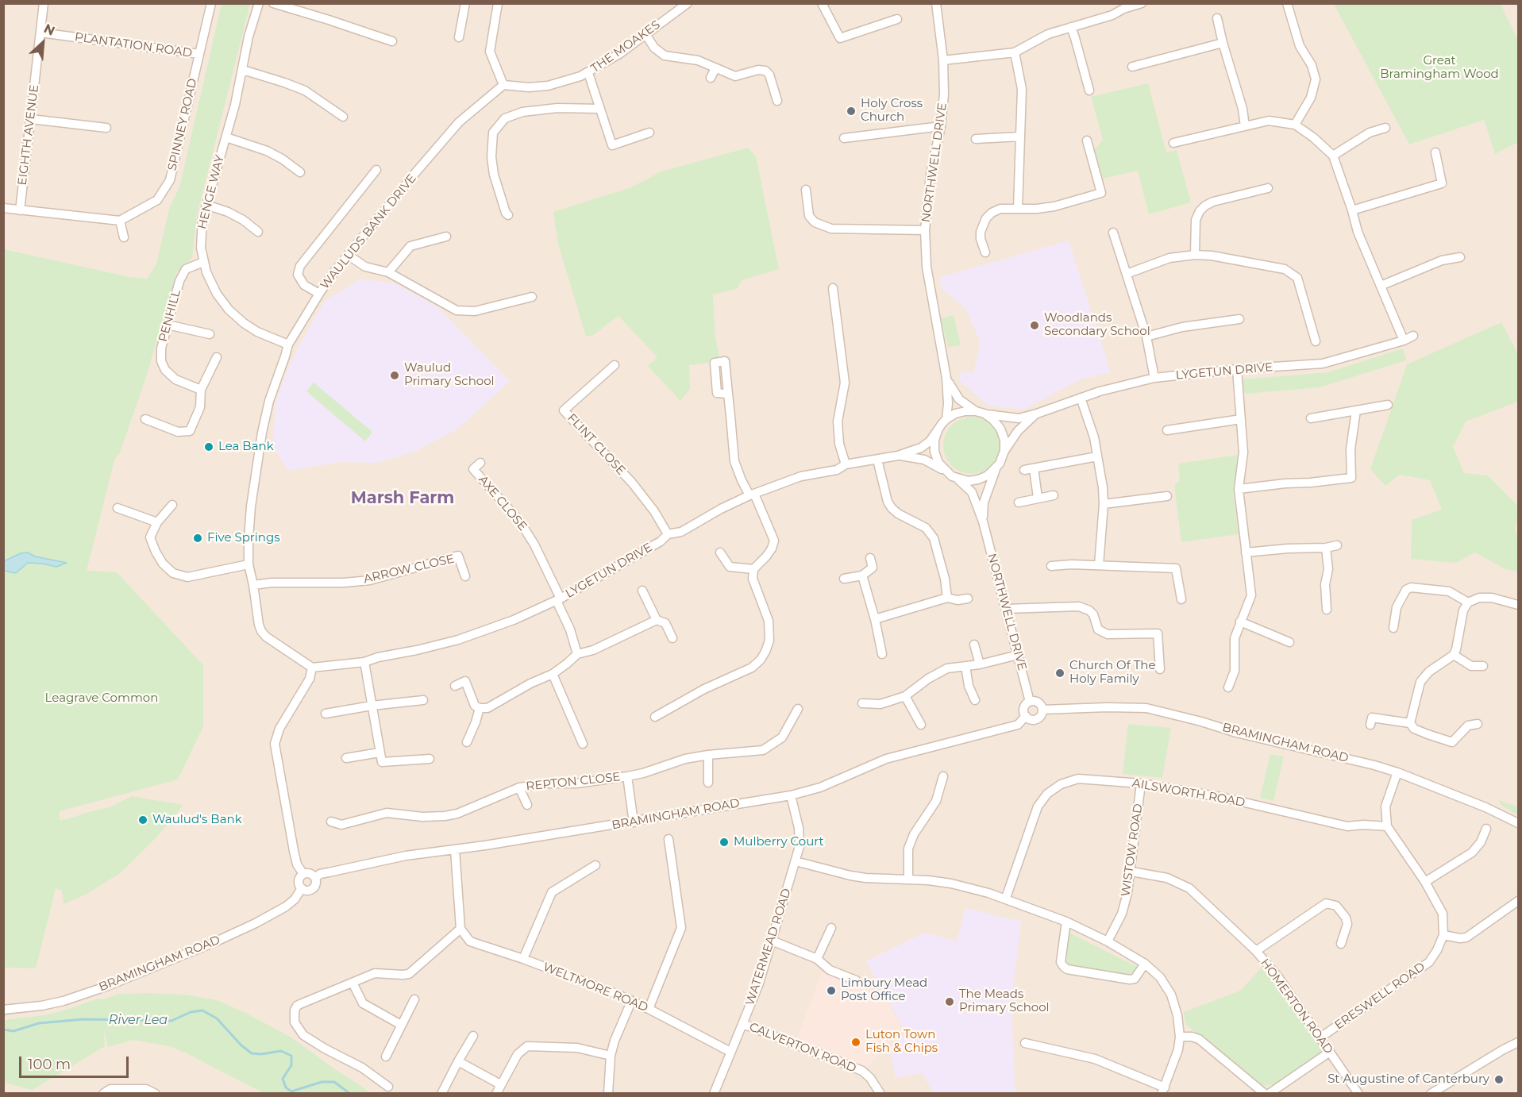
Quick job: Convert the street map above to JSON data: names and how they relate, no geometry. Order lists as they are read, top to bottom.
{
  "streets": {
    "street": [
      "PLANTATION ROAD",
      "THE MOAKES",
      "SPINNEY ROAD",
      "EIGHTH AVENUE",
      "NORTHWELL DRIVE",
      "HENGE WAY",
      "WAULUDS BANK DRIVE",
      "PENHILL",
      "LYGETUN DRIVE",
      "FLINT CLOSE",
      "AXE CLOSE",
      "ARROW CLOSE",
      "BRAMINGHAM ROAD",
      "REPTON CLOSE",
      "AILSWORTH ROAD",
      "WISTOW ROAD",
      "WATERMEAD ROAD",
      "WELTMORE ROAD",
      "ERESWELL ROAD",
      "HOMERTON ROAD",
      "CALVERTON ROAD"
    ]
  },
  "crossings": [
    ["PLANTATION ROAD", "SPINNEY ROAD"],
    ["PLANTATION ROAD", "EIGHTH AVENUE"],
    ["THE MOAKES", "WAULUDS BANK DRIVE"],
    ["NORTHWELL DRIVE", "LYGETUN DRIVE"],
    ["NORTHWELL DRIVE", "BRAMINGHAM ROAD"],
    ["HENGE WAY", "WAULUDS BANK DRIVE"],
    ["HENGE WAY", "PENHILL"],
    ["WAULUDS BANK DRIVE", "LYGETUN DRIVE"],
    ["WAULUDS BANK DRIVE", "ARROW CLOSE"],
    ["LYGETUN DRIVE", "FLINT CLOSE"],
    ["LYGETUN DRIVE", "AXE CLOSE"],
    ["BRAMINGHAM ROAD", "REPTON CLOSE"],
    ["BRAMINGHAM ROAD", "WATERMEAD ROAD"],
    ["AILSWORTH ROAD", "WISTOW ROAD"],
    ["WISTOW ROAD", "HOMERTON ROAD"],
    ["WATERMEAD ROAD", "WELTMORE ROAD"],
    ["WATERMEAD ROAD", "CALVERTON ROAD"],
    ["ERESWELL ROAD", "HOMERTON ROAD"]
  ],
  "districts": ["Marsh Farm"],
  "water": ["River Lea"],
  "parks": ["Great Bramingham Wood", "Leagrave Common"],
  "places": [
    "Holy Cross Church",
    "Woodlands Secondary School",
    "Waulud Primary School",
    "Lea Bank",
    "Five Springs",
    "Church Of The Holy Family",
    "Waulud's Bank",
    "Mulberry Court",
    "Limbury Mead Post Office",
    "The Meads Primary School",
    "Luton Town Fish & Chips",
    "St Augustine of Canterbury"
  ],
  "scale_bar": "100 m",
  "north": "top right"
}
